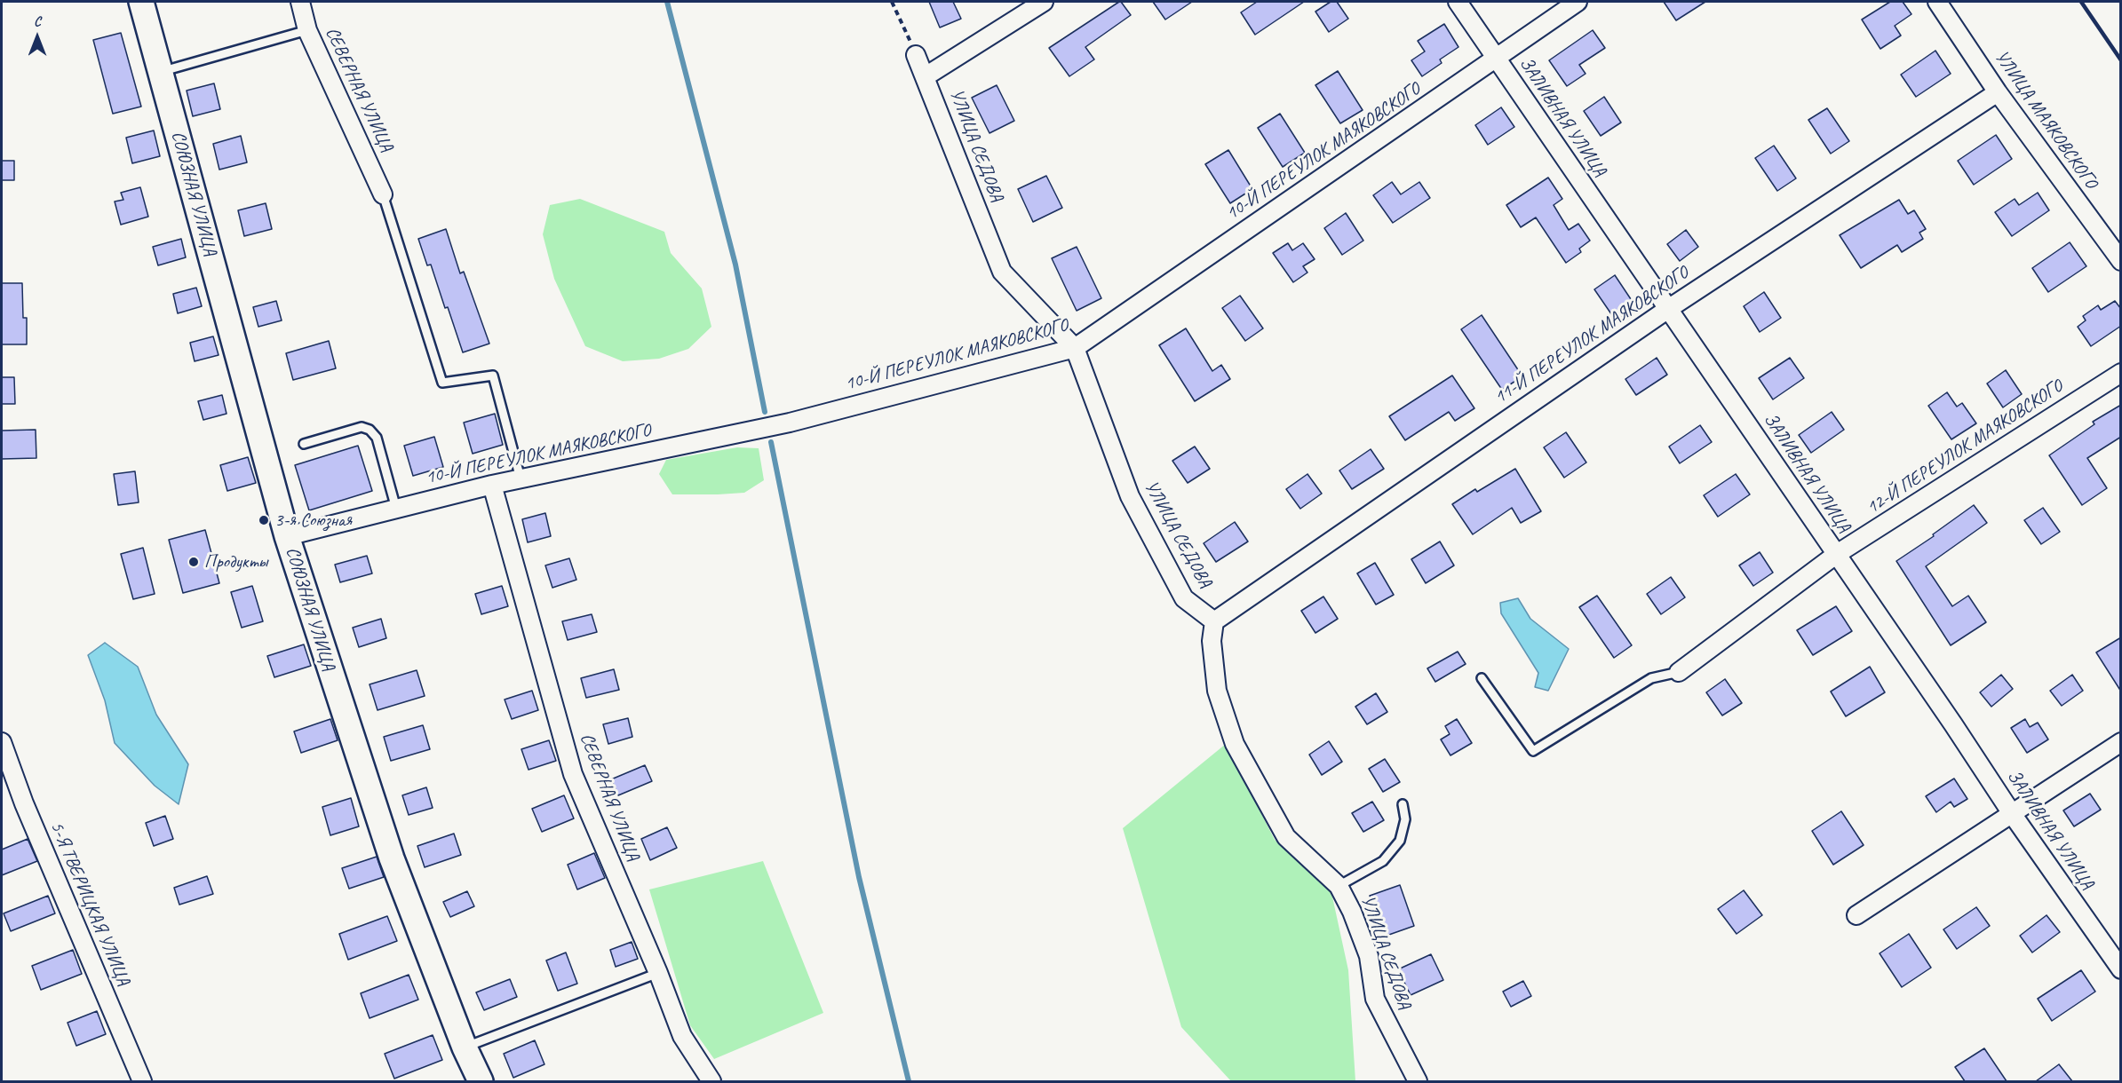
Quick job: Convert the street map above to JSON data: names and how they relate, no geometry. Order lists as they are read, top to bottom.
{
  "streets": {
    "street": [
      "СЕВЕРНАЯ УЛИЦА",
      "ЗАЛИВНАЯ УЛИЦА",
      "УЛИЦА МАЯКОВСКОГО",
      "УЛИЦА СЕДОВА",
      "10-Й ПЕРЕУЛОК МАЯКОВСКОГО",
      "СОЮЗНАЯ УЛИЦА",
      "11-Й ПЕРЕУЛОК МАЯКОВСКОГО",
      "12-Й ПЕРЕУЛОК МАЯКОВСКОГО",
      "5-Я ТВЕРИЦКАЯ УЛИЦА"
    ]
  },
  "crossings": [
    ["СЕВЕРНАЯ УЛИЦА", "10-Й ПЕРЕУЛОК МАЯКОВСКОГО"],
    ["ЗАЛИВНАЯ УЛИЦА", "10-Й ПЕРЕУЛОК МАЯКОВСКОГО"],
    ["ЗАЛИВНАЯ УЛИЦА", "11-Й ПЕРЕУЛОК МАЯКОВСКОГО"],
    ["ЗАЛИВНАЯ УЛИЦА", "12-Й ПЕРЕУЛОК МАЯКОВСКОГО"],
    ["УЛИЦА МАЯКОВСКОГО", "11-Й ПЕРЕУЛОК МАЯКОВСКОГО"],
    ["УЛИЦА СЕДОВА", "10-Й ПЕРЕУЛОК МАЯКОВСКОГО"],
    ["УЛИЦА СЕДОВА", "11-Й ПЕРЕУЛОК МАЯКОВСКОГО"],
    ["10-Й ПЕРЕУЛОК МАЯКОВСКОГО", "СОЮЗНАЯ УЛИЦА"]
  ],
  "places": ["3-я Союзная", "Продукты"],
  "north": "top"
}
